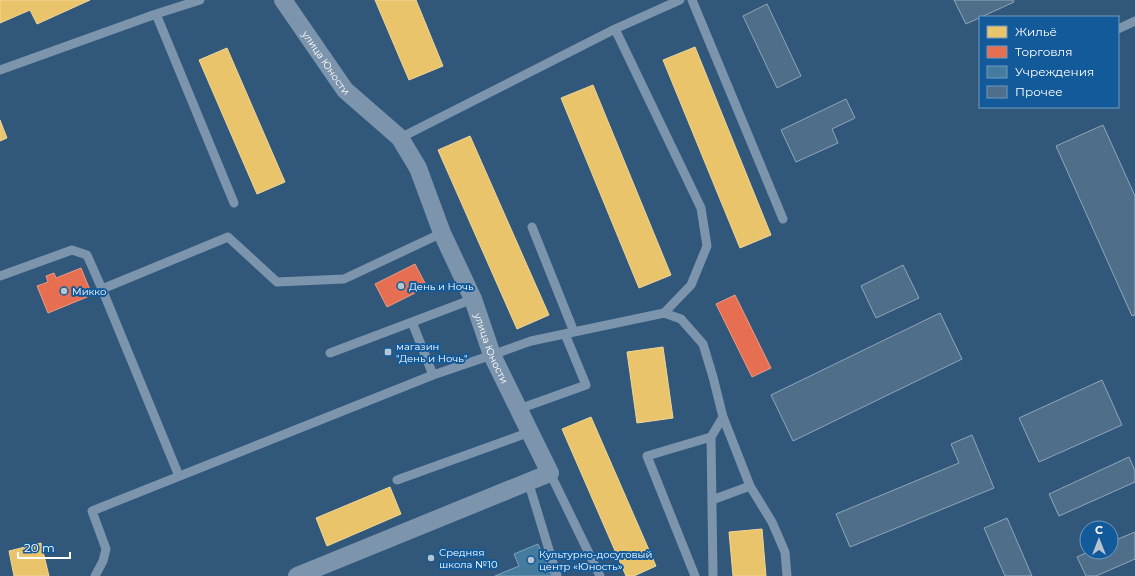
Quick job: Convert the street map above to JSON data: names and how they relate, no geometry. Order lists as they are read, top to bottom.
{
  "streets": {
    "street": ["улица Юности"]
  },
  "places": {
    "other": [
      "День и Ночь",
      "Микко",
      "Средняя школа №10",
      "Культурно-досуговый центр «Юность»"
    ],
    "transit": ["магазин \"День и Ночь\""]
  },
  "legend": [
    "Жильё",
    "Торговля",
    "Учреждения",
    "Прочее"
  ],
  "scale_bar": "20 m",
  "north": "top"
}
